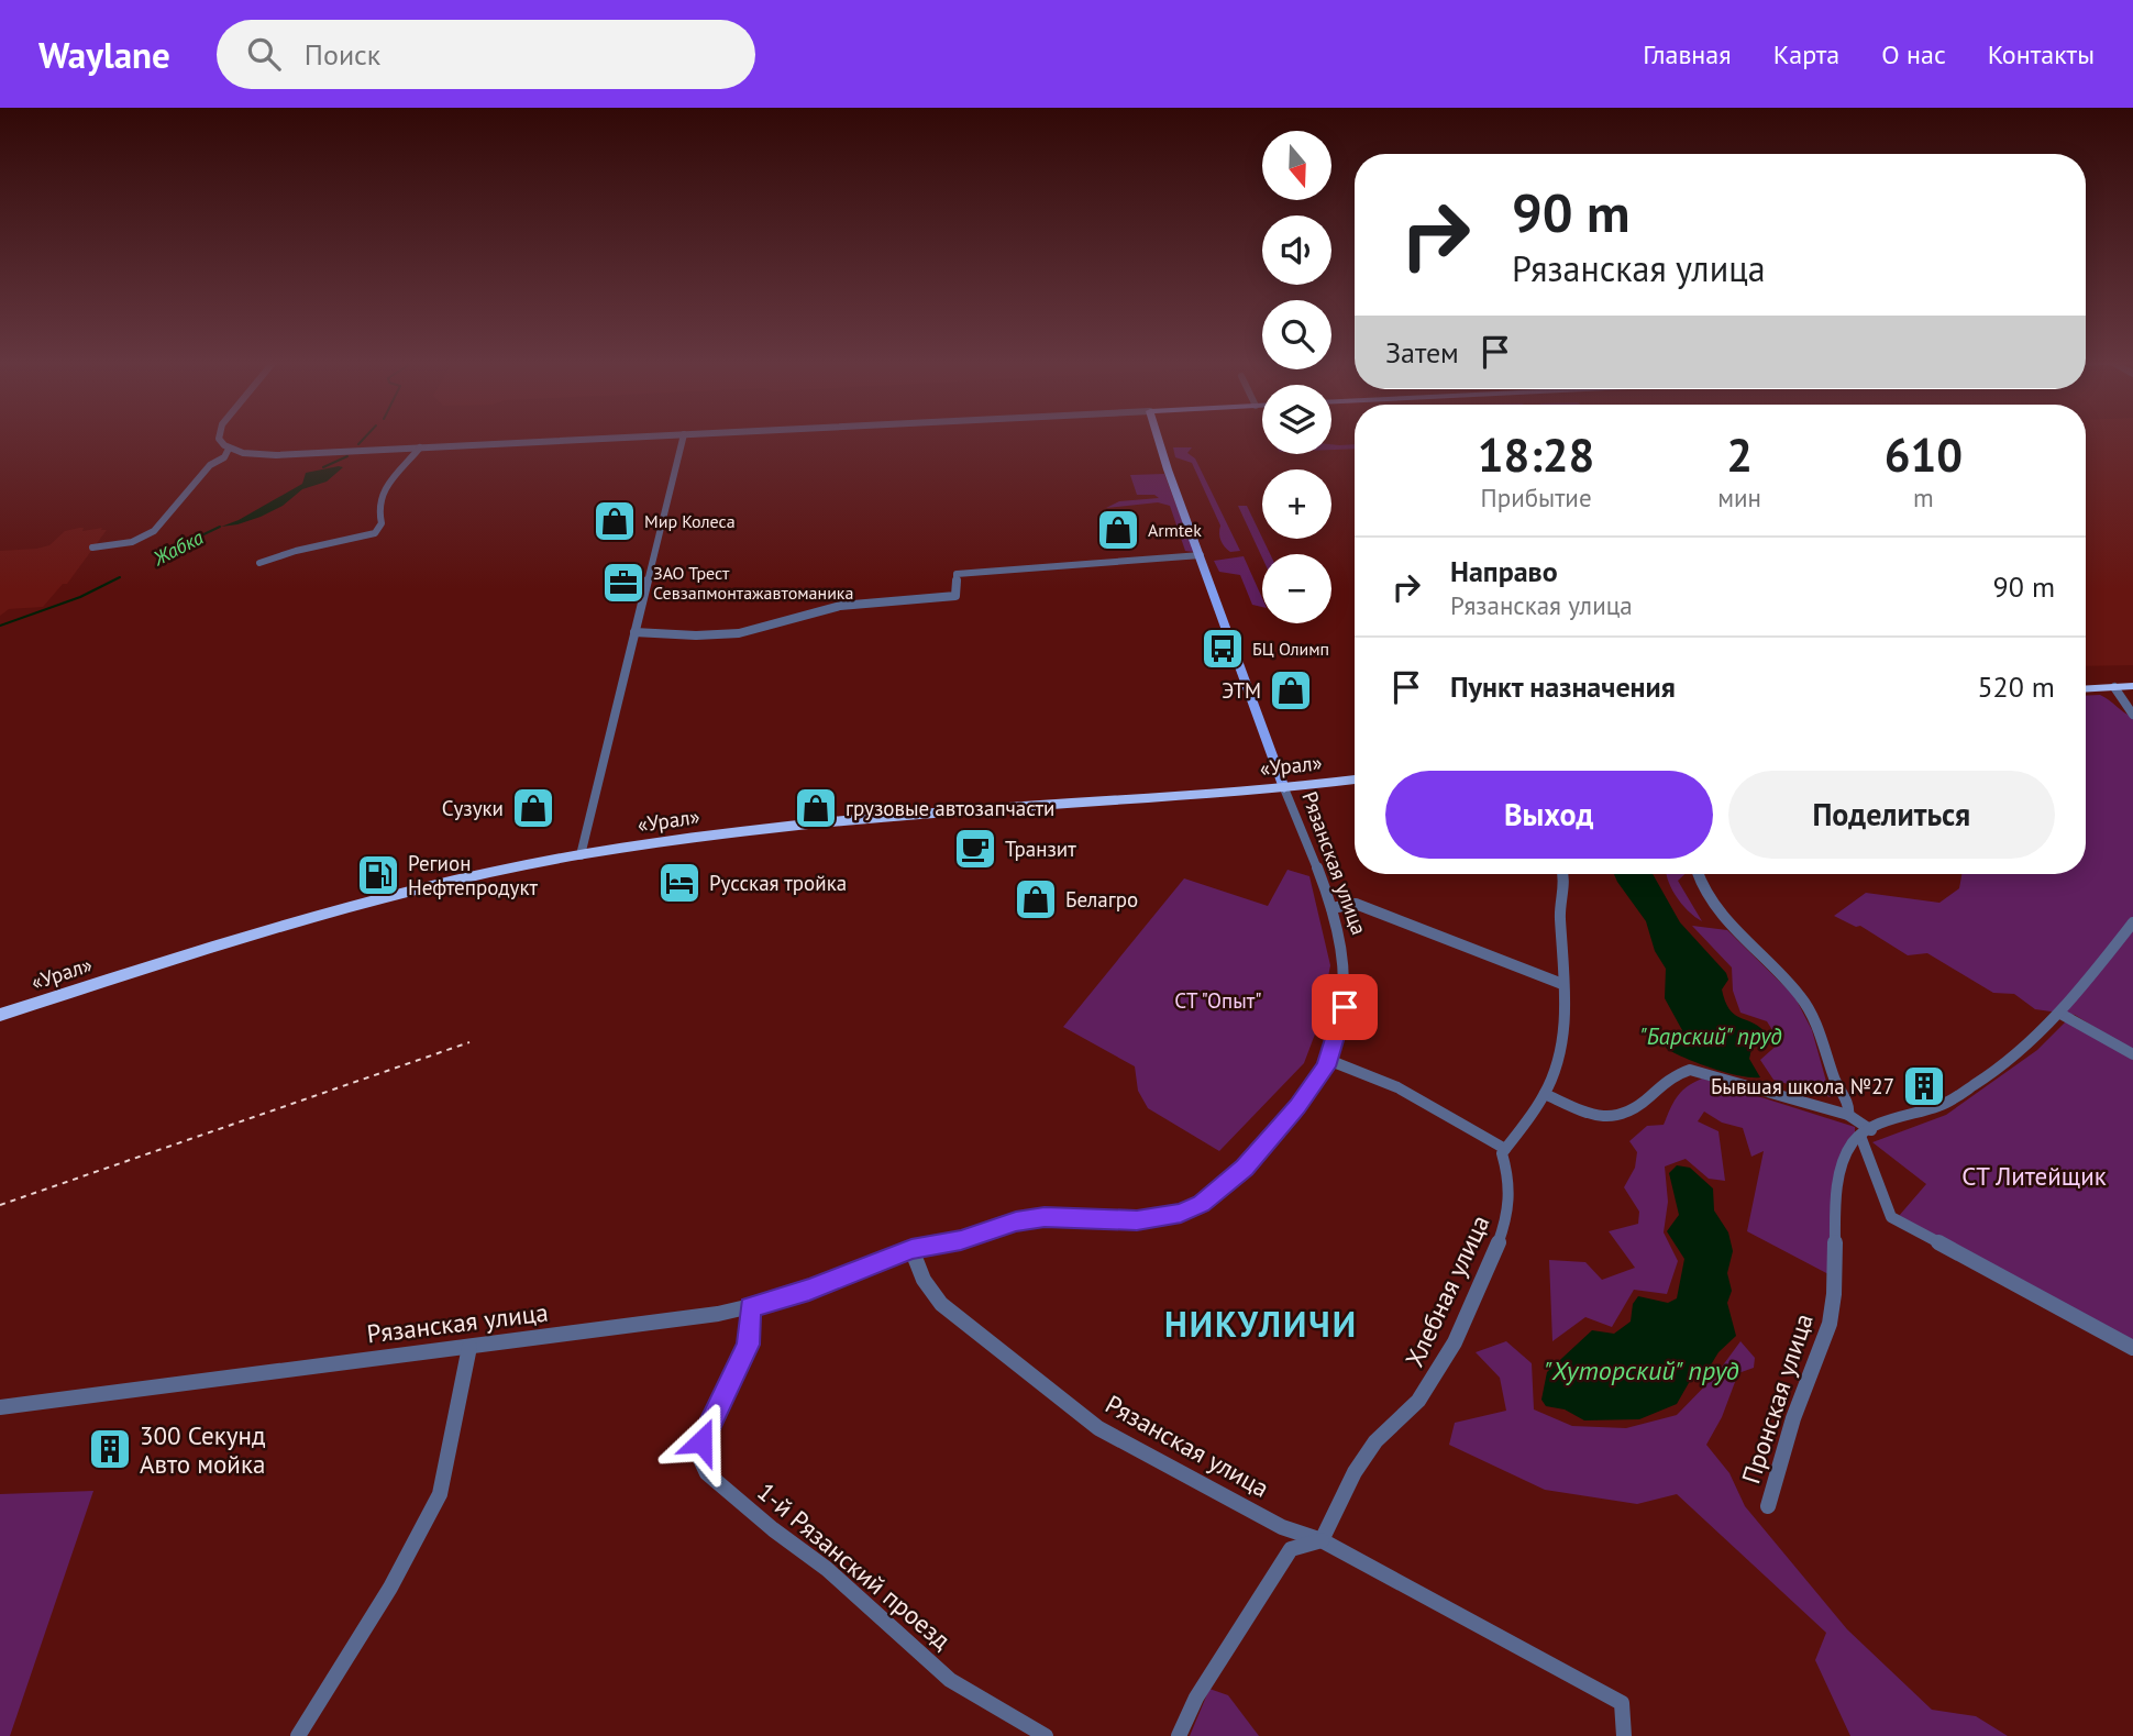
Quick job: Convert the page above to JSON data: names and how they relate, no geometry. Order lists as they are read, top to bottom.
{
  "streets": {
    "highway": ["«Урал»"],
    "street": [
      "Рязанская улица",
      "Хлебная улица",
      "Пронская улица",
      "1-й Рязанский проезд"
    ]
  },
  "crossings": [
    ["«Урал»", "Рязанская улица"],
    ["Рязанская улица", "Хлебная улица"],
    ["Рязанская улица", "1-й Рязанский проезд"]
  ],
  "districts": ["НИКУЛИЧИ"],
  "water": ["Жабка", "\"Барский\" пруд", "\"Хуторский\" пруд"],
  "parks": ["СТ \"Опыт\"", "СТ Литейщик"],
  "places": {
    "shop": [
      "Мир Колеса",
      "Armtek",
      "ЭТМ",
      "Сузуки",
      "грузовые автозапчасти",
      "Белагро"
    ],
    "office": ["ЗАО Трест Севзапмонтажавтоманика"],
    "bus stop": ["БЦ Олимп"],
    "cafe": ["Транзит"],
    "fuel station": ["Регион Нефтепродукт"],
    "hotel": ["Русская тройка"],
    "building": ["Бывшая школа №27", "300 Секунд Авто мойка"]
  },
  "north": "bottom",
  "page": {
    "header": "Waylane",
    "search": "Поиск",
    "nav": [
      "Главная",
      "Карта",
      "О нас",
      "Контакты"
    ],
    "map_buttons": ["+", "−"],
    "turn": ["90 m", "Рязанская улица"],
    "then": "Затем",
    "eta": [
      "18:28",
      "Прибытие",
      "2",
      "мин",
      "610",
      "m"
    ],
    "list": [
      {
        "name": "Направо",
        "note": "Рязанская улица",
        "value": "90 m"
      },
      {
        "name": "Пункт назначения",
        "value": "520 m"
      }
    ],
    "buttons": ["Выход", "Поделиться"]
  }
}
